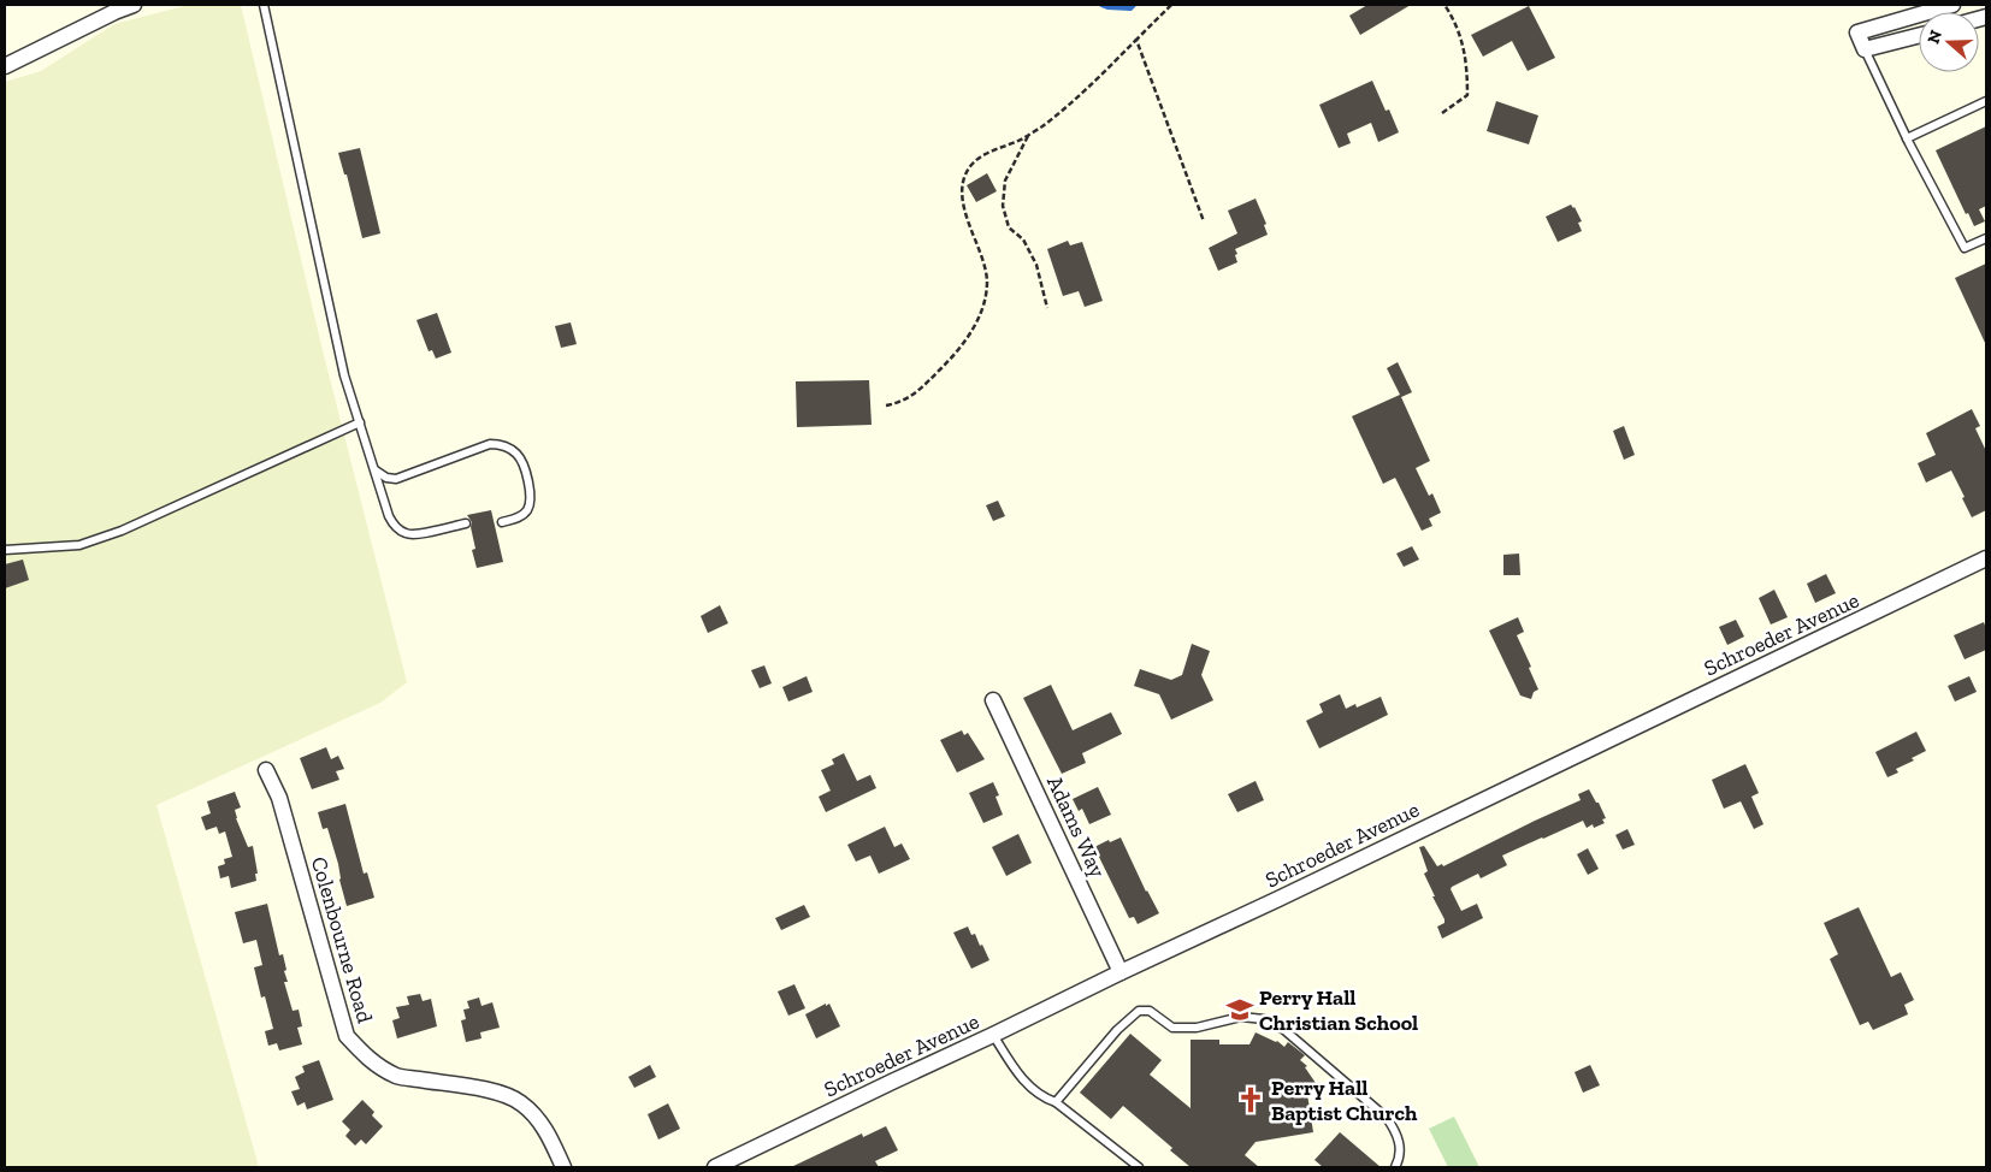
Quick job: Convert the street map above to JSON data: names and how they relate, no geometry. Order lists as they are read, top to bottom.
{
  "streets": {
    "street": ["Schroeder Avenue", "Adams Way", "Colenbourne Road"]
  },
  "crossings": [
    ["Schroeder Avenue", "Adams Way"]
  ],
  "places": {
    "school or university": ["Perry Hall Christian School"],
    "church": ["Perry Hall Baptist Church"]
  },
  "north": "left"
}
